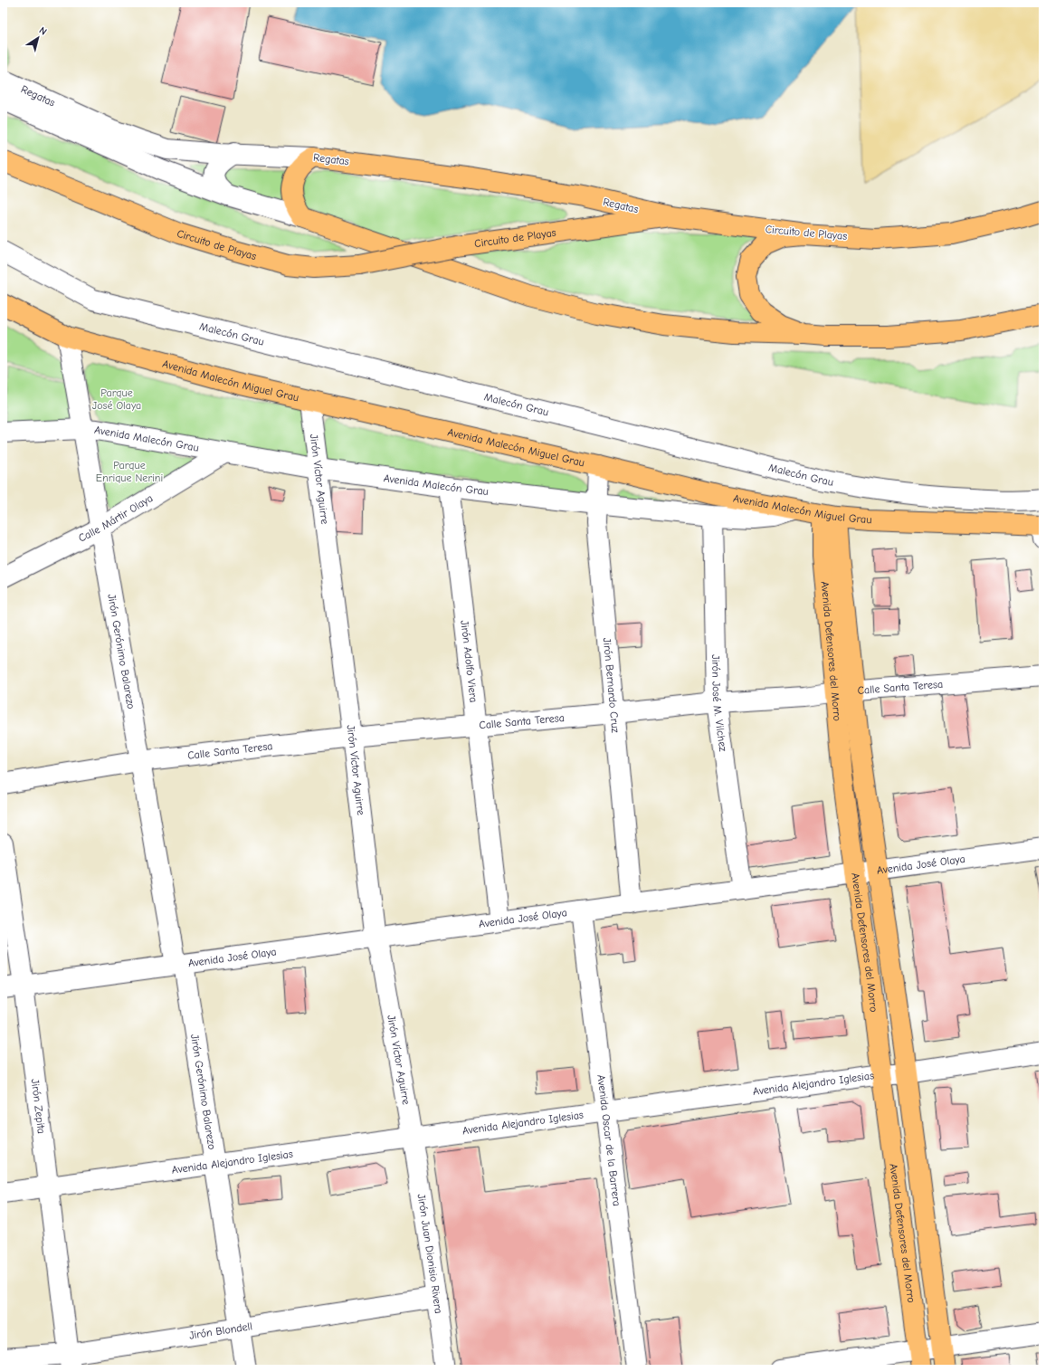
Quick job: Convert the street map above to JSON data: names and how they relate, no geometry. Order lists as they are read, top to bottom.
{
  "streets": {
    "main road": [
      "Regatas",
      "Circuito de Playas",
      "Avenida Malecón Miguel Grau",
      "Avenida Defensores del Morro"
    ],
    "street": [
      "Malecón Grau",
      "Avenida Malecón Grau",
      "Jirón Víctor Aguirre",
      "Calle Mártir Olaya",
      "Jirón Gerónimo Balarezo",
      "Jirón Adolfo Viera",
      "Jirón Bernardo Cruz",
      "Calle Santa Teresa",
      "Jirón José M. Vilchez",
      "Avenida José Olaya",
      "Avenida Alejandro Iglesias",
      "Jirón Zepita",
      "Avenida Oscar de la Barrera",
      "Jirón Juan Dionisio Rivera",
      "Jirón Blondell"
    ]
  },
  "crossings": [
    ["Regatas", "Circuito de Playas"],
    ["Avenida Malecón Miguel Grau", "Avenida Malecón Grau"],
    ["Avenida Malecón Miguel Grau", "Jirón Víctor Aguirre"],
    ["Avenida Malecón Miguel Grau", "Jirón Gerónimo Balarezo"],
    ["Avenida Malecón Miguel Grau", "Avenida Defensores del Morro"],
    ["Avenida Malecón Miguel Grau", "Jirón Bernardo Cruz"],
    ["Avenida Malecón Grau", "Jirón Víctor Aguirre"],
    ["Avenida Malecón Grau", "Calle Mártir Olaya"],
    ["Avenida Malecón Grau", "Jirón Gerónimo Balarezo"],
    ["Avenida Malecón Grau", "Jirón Adolfo Viera"],
    ["Avenida Malecón Grau", "Jirón Bernardo Cruz"],
    ["Avenida Malecón Grau", "Jirón José M. Vilchez"],
    ["Jirón Víctor Aguirre", "Calle Santa Teresa"],
    ["Jirón Víctor Aguirre", "Avenida José Olaya"],
    ["Jirón Víctor Aguirre", "Avenida Alejandro Iglesias"],
    ["Jirón Víctor Aguirre", "Jirón Juan Dionisio Rivera"],
    ["Calle Mártir Olaya", "Jirón Gerónimo Balarezo"],
    ["Jirón Gerónimo Balarezo", "Calle Santa Teresa"],
    ["Jirón Gerónimo Balarezo", "Avenida José Olaya"],
    ["Jirón Gerónimo Balarezo", "Avenida Alejandro Iglesias"],
    ["Jirón Gerónimo Balarezo", "Jirón Blondell"],
    ["Avenida Defensores del Morro", "Calle Santa Teresa"],
    ["Avenida Defensores del Morro", "Avenida José Olaya"],
    ["Avenida Defensores del Morro", "Avenida Alejandro Iglesias"],
    ["Jirón Adolfo Viera", "Calle Santa Teresa"],
    ["Jirón Adolfo Viera", "Avenida José Olaya"],
    ["Jirón Bernardo Cruz", "Calle Santa Teresa"],
    ["Jirón Bernardo Cruz", "Avenida José Olaya"],
    ["Calle Santa Teresa", "Jirón José M. Vilchez"],
    ["Jirón José M. Vilchez", "Avenida José Olaya"],
    ["Avenida José Olaya", "Jirón Zepita"],
    ["Avenida José Olaya", "Avenida Oscar de la Barrera"],
    ["Avenida Alejandro Iglesias", "Jirón Zepita"],
    ["Avenida Alejandro Iglesias", "Avenida Oscar de la Barrera"],
    ["Avenida Alejandro Iglesias", "Jirón Juan Dionisio Rivera"],
    ["Jirón Zepita", "Jirón Blondell"],
    ["Jirón Juan Dionisio Rivera", "Jirón Blondell"]
  ],
  "parks": ["Parque José Olaya", "Parque Enrique Nerini"],
  "north": "top right"
}
